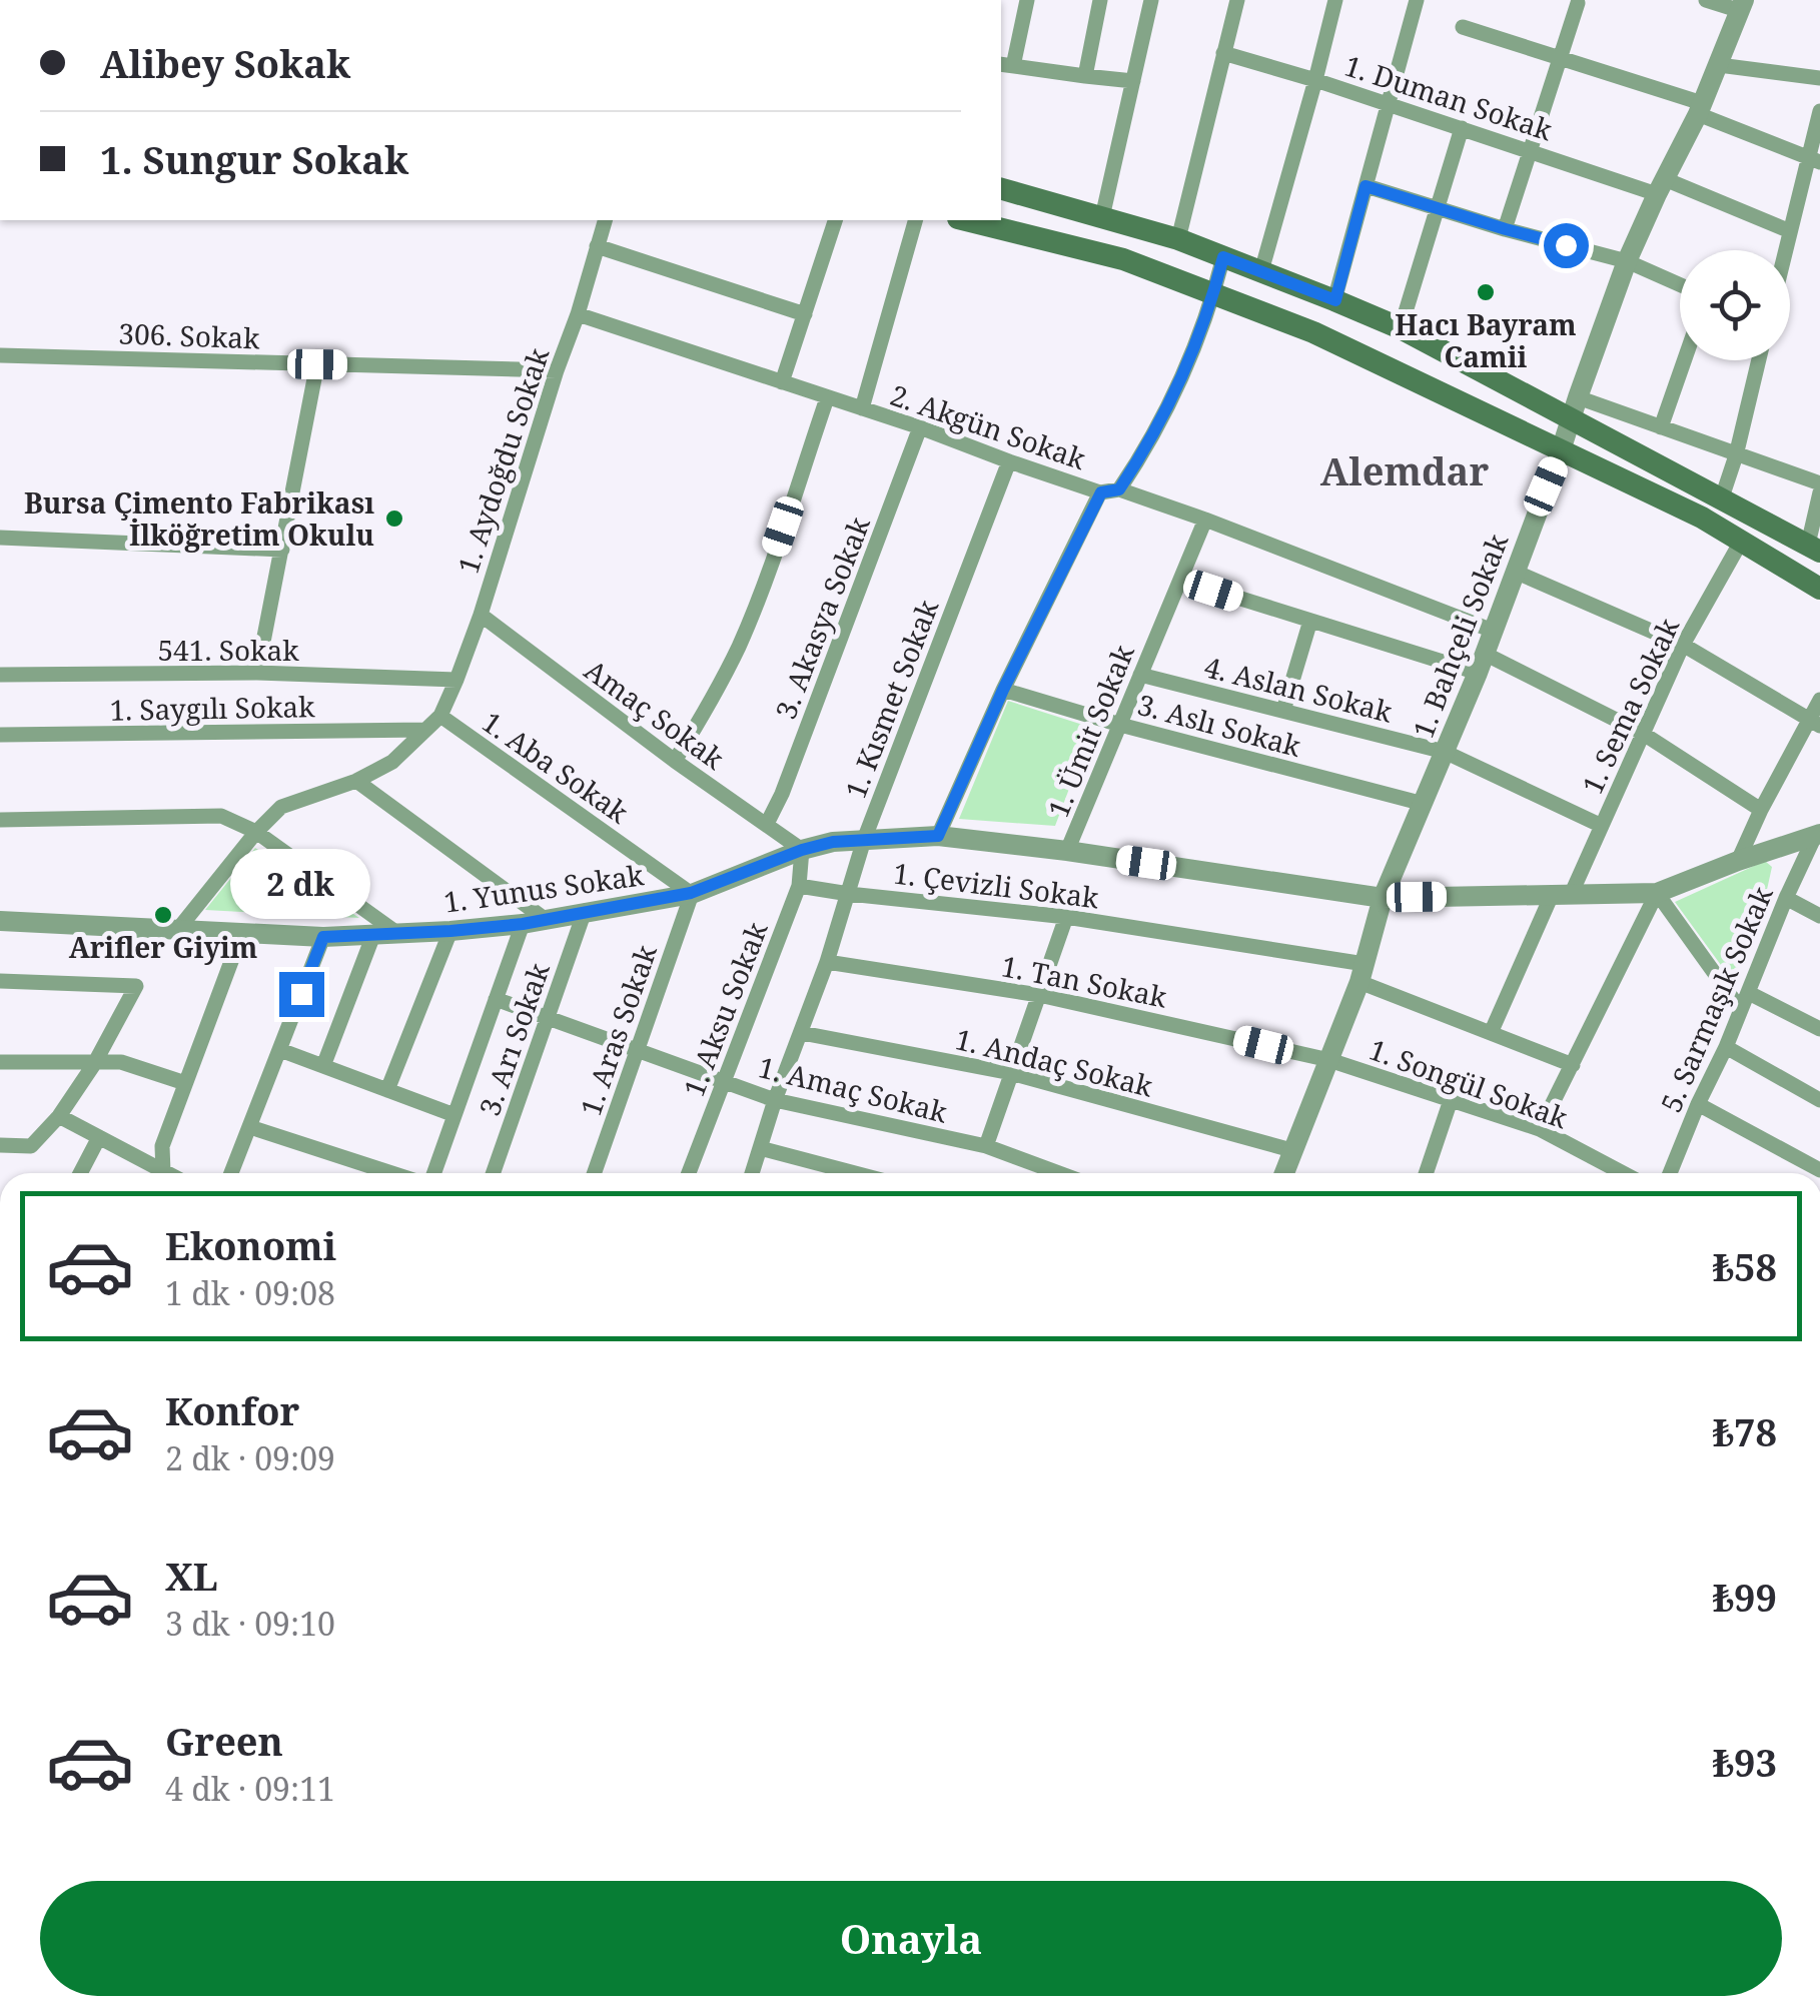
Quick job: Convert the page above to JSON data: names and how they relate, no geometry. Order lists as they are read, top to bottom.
{
  "streets": {
    "street": [
      "1. Duman Sokak",
      "306. Sokak",
      "2. Akgün Sokak",
      "1. Aydoğdu Sokak",
      "3. Akasya Sokak",
      "1. Bahçeli Sokak",
      "541. Sokak",
      "4. Aslan Sokak",
      "1. Kısmet Sokak",
      "1. Sema Sokak",
      "1. Saygılı Sokak",
      "Amaç Sokak",
      "3. Aslı Sokak",
      "1. Ümit Sokak",
      "1. Aba Sokak",
      "1. Çevizli Sokak",
      "1. Yunus Sokak",
      "1. Tan Sokak",
      "5. Sarmaşık Sokak",
      "1. Aksu Sokak",
      "1. Aras Sokak",
      "3. Arı Sokak",
      "1. Andaç Sokak",
      "1. Songül Sokak",
      "1. Amaç Sokak"
    ]
  },
  "crossings": [
    ["1. Duman Sokak", "1. Bahçeli Sokak"],
    ["306. Sokak", "1. Aydoğdu Sokak"],
    ["2. Akgün Sokak", "1. Aydoğdu Sokak"],
    ["2. Akgün Sokak", "3. Akasya Sokak"],
    ["2. Akgün Sokak", "1. Bahçeli Sokak"],
    ["2. Akgün Sokak", "1. Kısmet Sokak"],
    ["2. Akgün Sokak", "1. Ümit Sokak"],
    ["1. Aydoğdu Sokak", "541. Sokak"],
    ["1. Aydoğdu Sokak", "Amaç Sokak"],
    ["1. Aydoğdu Sokak", "1. Aba Sokak"],
    ["3. Akasya Sokak", "Amaç Sokak"],
    ["1. Bahçeli Sokak", "4. Aslan Sokak"],
    ["1. Bahçeli Sokak", "3. Aslı Sokak"],
    ["1. Bahçeli Sokak", "1. Çevizli Sokak"],
    ["1. Bahçeli Sokak", "1. Yunus Sokak"],
    ["1. Bahçeli Sokak", "1. Tan Sokak"],
    ["1. Bahçeli Sokak", "1. Andaç Sokak"],
    ["1. Bahçeli Sokak", "1. Songül Sokak"],
    ["4. Aslan Sokak", "1. Sema Sokak"],
    ["4. Aslan Sokak", "1. Ümit Sokak"],
    ["1. Kısmet Sokak", "1. Çevizli Sokak"],
    ["1. Kısmet Sokak", "1. Yunus Sokak"],
    ["1. Kısmet Sokak", "1. Tan Sokak"],
    ["1. Kısmet Sokak", "1. Andaç Sokak"],
    ["1. Kısmet Sokak", "1. Amaç Sokak"],
    ["1. Sema Sokak", "1. Çevizli Sokak"],
    ["1. Sema Sokak", "1. Yunus Sokak"],
    ["Amaç Sokak", "1. Yunus Sokak"],
    ["Amaç Sokak", "1. Aksu Sokak"],
    ["3. Aslı Sokak", "1. Ümit Sokak"],
    ["1. Ümit Sokak", "1. Yunus Sokak"],
    ["1. Aba Sokak", "1. Yunus Sokak"],
    ["1. Aba Sokak", "1. Aras Sokak"],
    ["1. Çevizli Sokak", "1. Aksu Sokak"],
    ["1. Yunus Sokak", "1. Aksu Sokak"],
    ["1. Yunus Sokak", "1. Aras Sokak"],
    ["1. Yunus Sokak", "3. Arı Sokak"],
    ["1. Tan Sokak", "1. Songül Sokak"],
    ["1. Aksu Sokak", "1. Amaç Sokak"],
    ["1. Aras Sokak", "1. Amaç Sokak"],
    ["3. Arı Sokak", "1. Amaç Sokak"]
  ],
  "districts": ["Alemdar"],
  "places": ["Hacı Bayram Camii", "Bursa Çimento Fabrikası İlköğretim Okulu", "Arifler Giyim"],
  "page": {
    "banner": ["Alibey Sokak", "1. Sungur Sokak"],
    "bubble": "2 dk",
    "list": [
      {
        "name": "Ekonomi",
        "note": "1 dk · 09:08",
        "value": "₺58"
      },
      {
        "name": "Konfor",
        "note": "2 dk · 09:09",
        "value": "₺78"
      },
      {
        "name": "XL",
        "note": "3 dk · 09:10",
        "value": "₺99"
      },
      {
        "name": "Green",
        "note": "4 dk · 09:11",
        "value": "₺93"
      }
    ],
    "buttons": "Onayla"
  }
}
